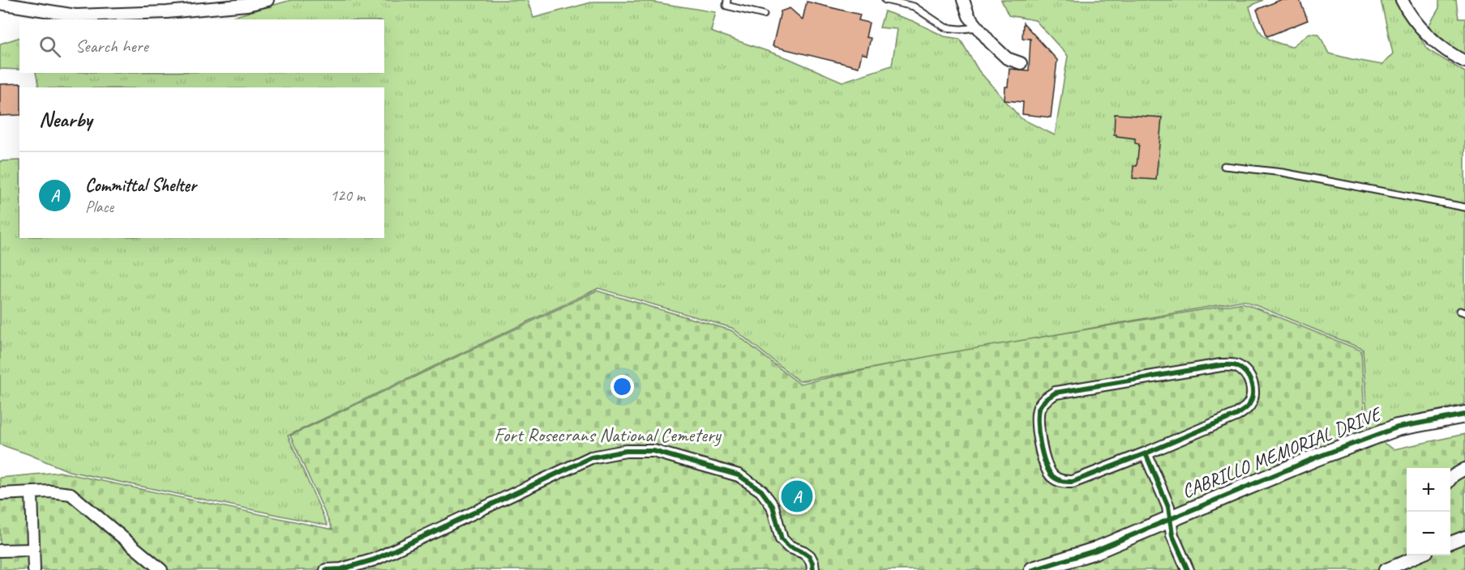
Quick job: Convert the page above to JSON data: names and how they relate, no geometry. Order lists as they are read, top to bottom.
{
  "streets": {
    "main road": ["CABRILLO MEMORIAL DRIVE"]
  },
  "parks": ["Fort Rosecrans National Cemetery"],
  "page": {
    "search": "Search here",
    "heading": "Nearby",
    "list": [
      {
        "mark": "A",
        "name": "Committal Shelter",
        "note": "Place",
        "value": "120 m"
      }
    ],
    "map_buttons": ["+", "−"],
    "pins": "A"
  }
}
